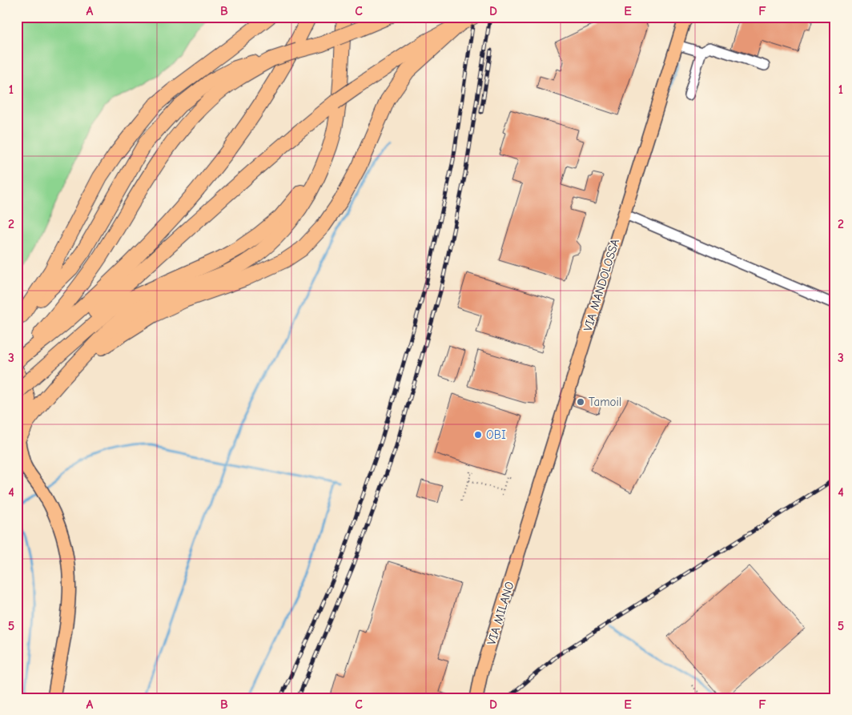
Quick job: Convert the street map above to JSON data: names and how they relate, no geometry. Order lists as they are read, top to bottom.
{
  "streets": {
    "main road": ["VIA MANDOLOSSA", "VIA MILANO"]
  },
  "crossings": [
    ["VIA MANDOLOSSA", "VIA MILANO"]
  ],
  "places": ["Tamoil", "OBI"],
  "grid": {
    "columns": [
      "A",
      "B",
      "C",
      "D",
      "E",
      "F"
    ],
    "rows": [
      "1",
      "2",
      "3",
      "4",
      "5"
    ]
  }
}
